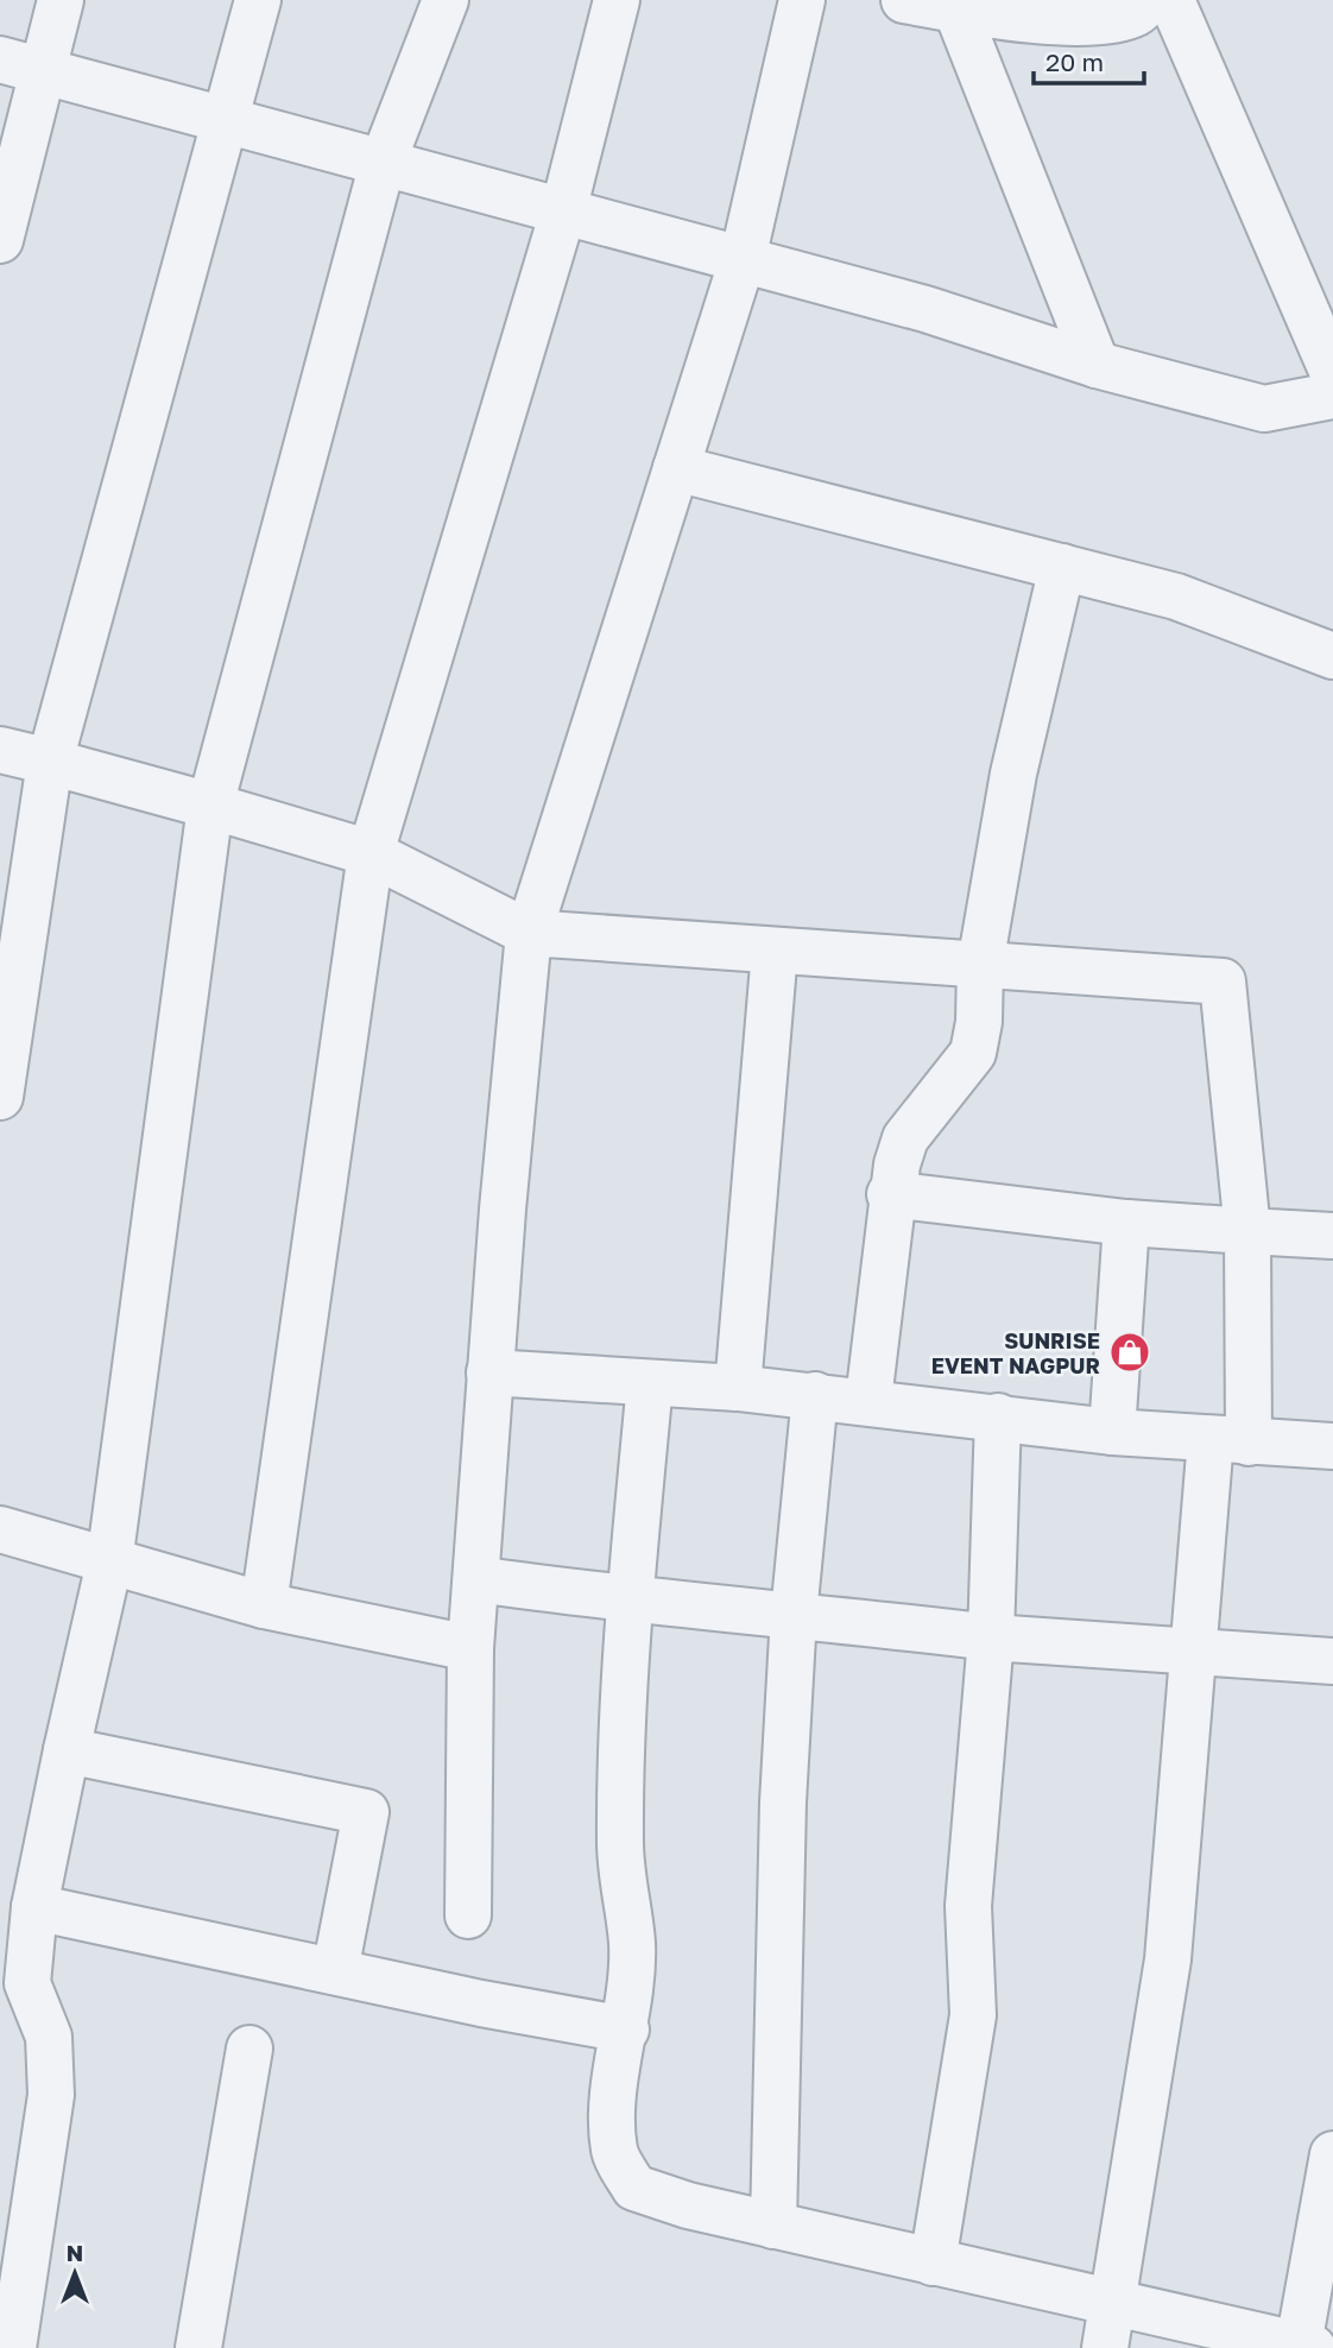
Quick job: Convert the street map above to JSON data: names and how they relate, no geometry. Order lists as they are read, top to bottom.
{
  "places": {
    "shop": ["SUNRISE EVENT NAGPUR"]
  },
  "scale_bar": "20 m",
  "north": "top"
}
